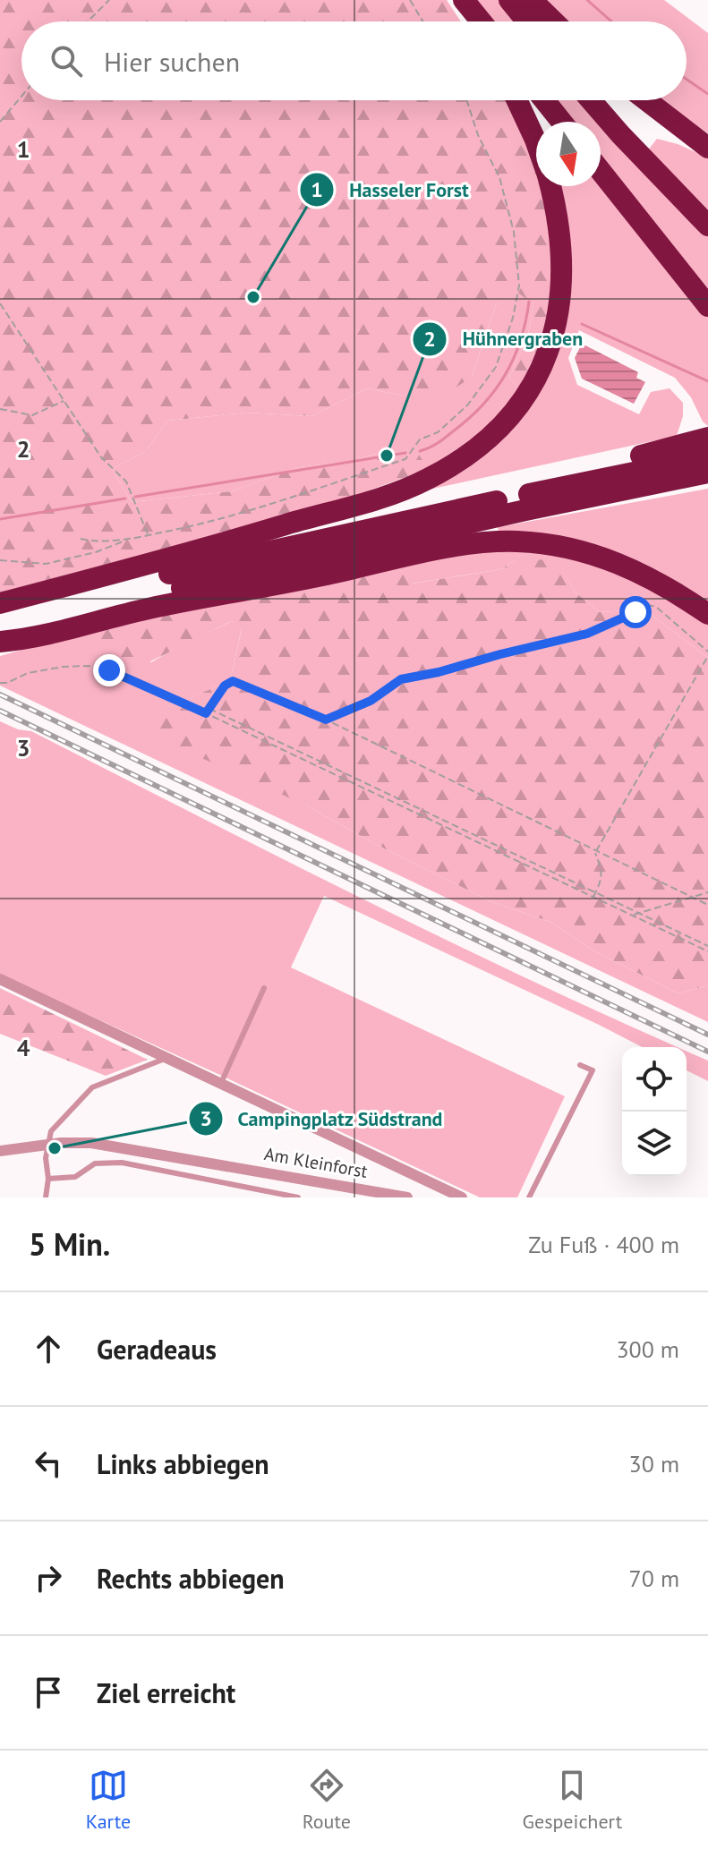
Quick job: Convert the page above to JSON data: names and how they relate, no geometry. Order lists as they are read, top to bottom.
{
  "streets": {
    "street": ["Am Kleinforst"]
  },
  "places": ["Hasseler Forst", "Hühnergraben", "Campingplatz Südstrand"],
  "north": "bottom",
  "page": {
    "search": "Hier suchen",
    "heading": ["5 Min.", "Zu Fuß · 400 m"],
    "list": [
      ["Geradeaus", "300 m"],
      ["Links abbiegen", "30 m"],
      ["Rechts abbiegen", "70 m"],
      "Ziel erreicht"
    ],
    "nav": ["Karte", "Route", "Gespeichert"]
  },
  "grid": {
    "rows": [
      "1",
      "2",
      "3",
      "4"
    ]
  }
}
